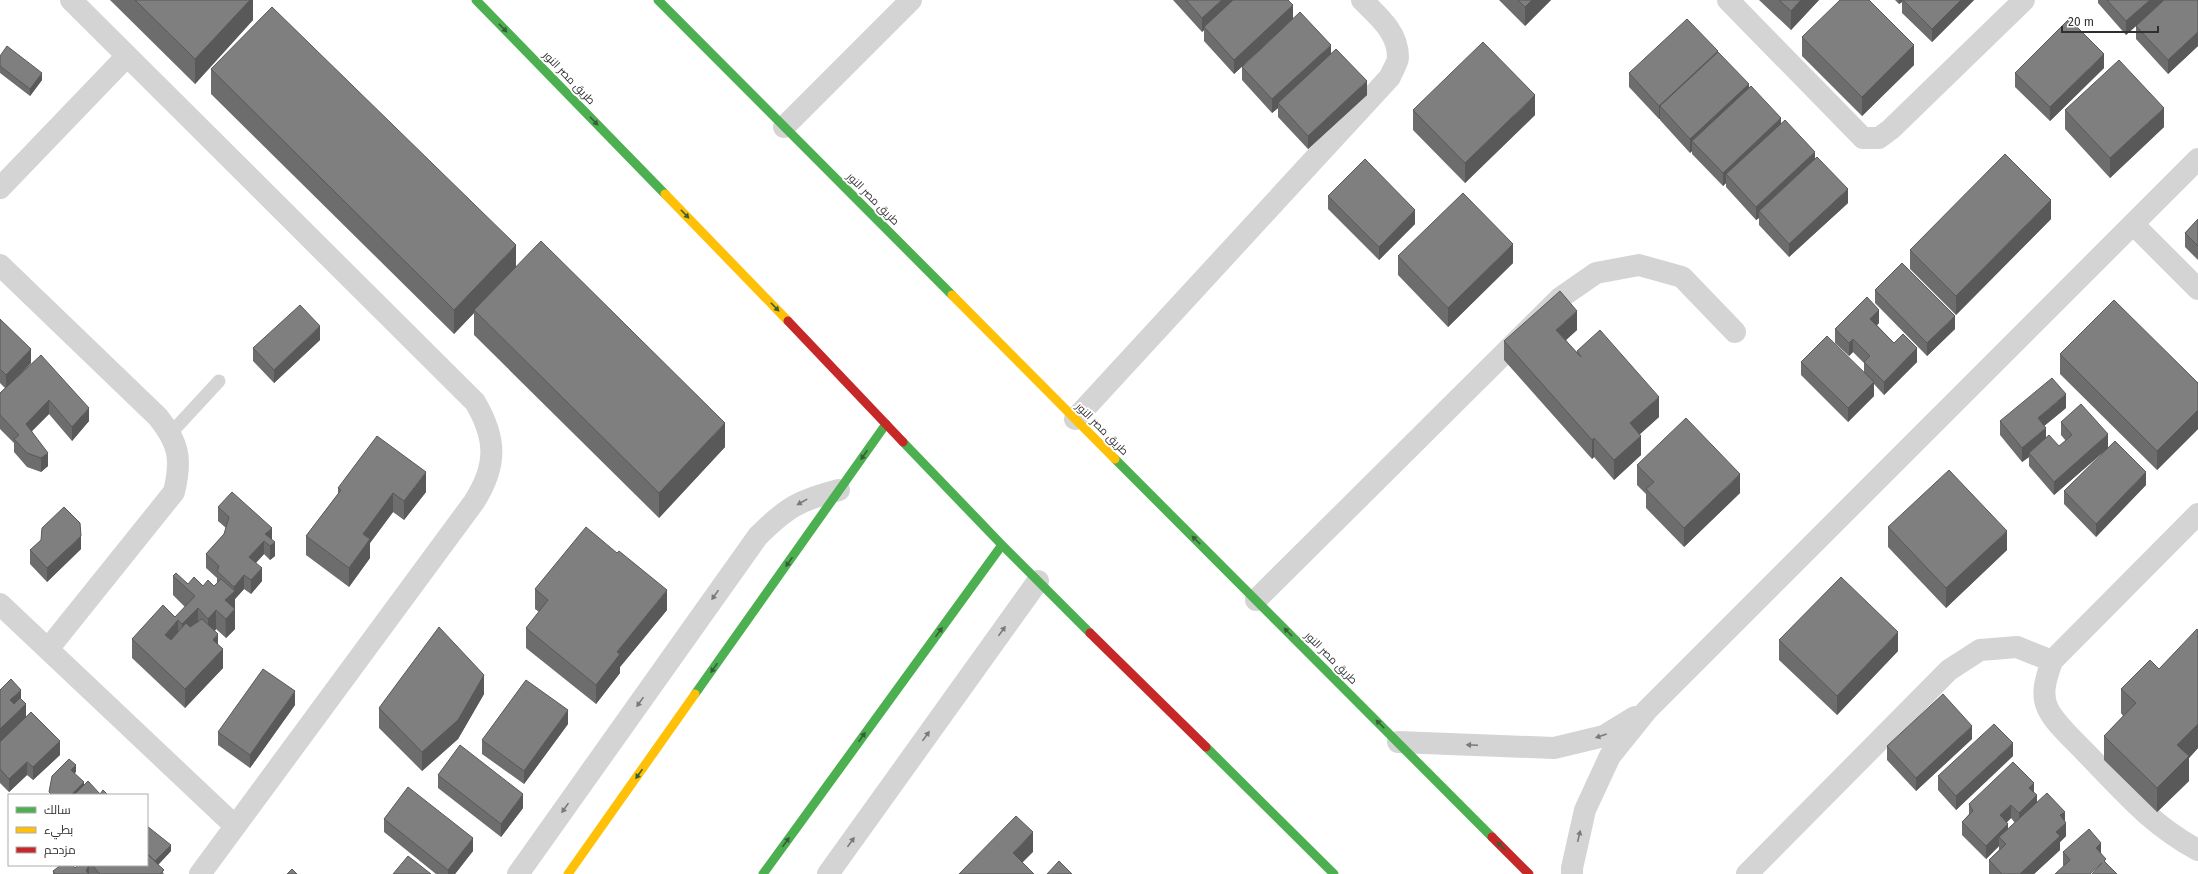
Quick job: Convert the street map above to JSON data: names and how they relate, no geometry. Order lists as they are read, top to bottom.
{
  "streets": {
    "street": ["طريق مصر النور"]
  },
  "legend": ["سالك", "بطيء", "مزدحم"],
  "scale_bar": "20 m"
}
